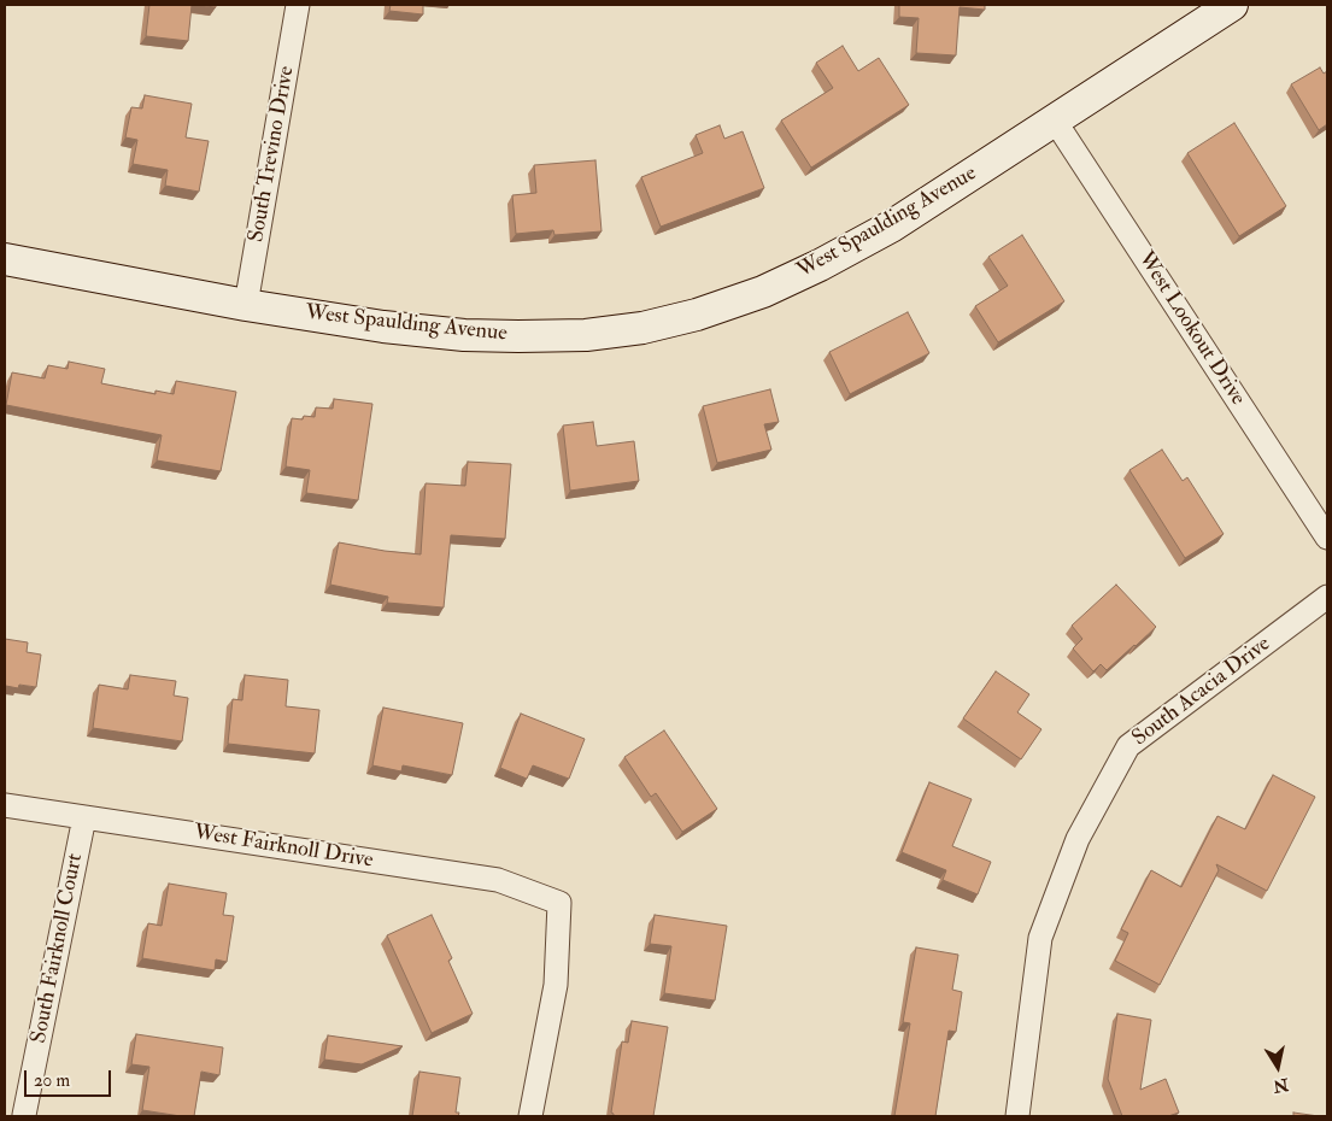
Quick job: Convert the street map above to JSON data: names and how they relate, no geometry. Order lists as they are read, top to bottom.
{
  "streets": {
    "street": [
      "South Trevino Drive",
      "West Spaulding Avenue",
      "West Lookout Drive",
      "South Acacia Drive",
      "West Fairknoll Drive",
      "South Fairknoll Court"
    ]
  },
  "crossings": [
    ["South Trevino Drive", "West Spaulding Avenue"],
    ["West Spaulding Avenue", "West Lookout Drive"],
    ["West Fairknoll Drive", "South Fairknoll Court"]
  ],
  "scale_bar": "20 m",
  "north": "bottom"
}
